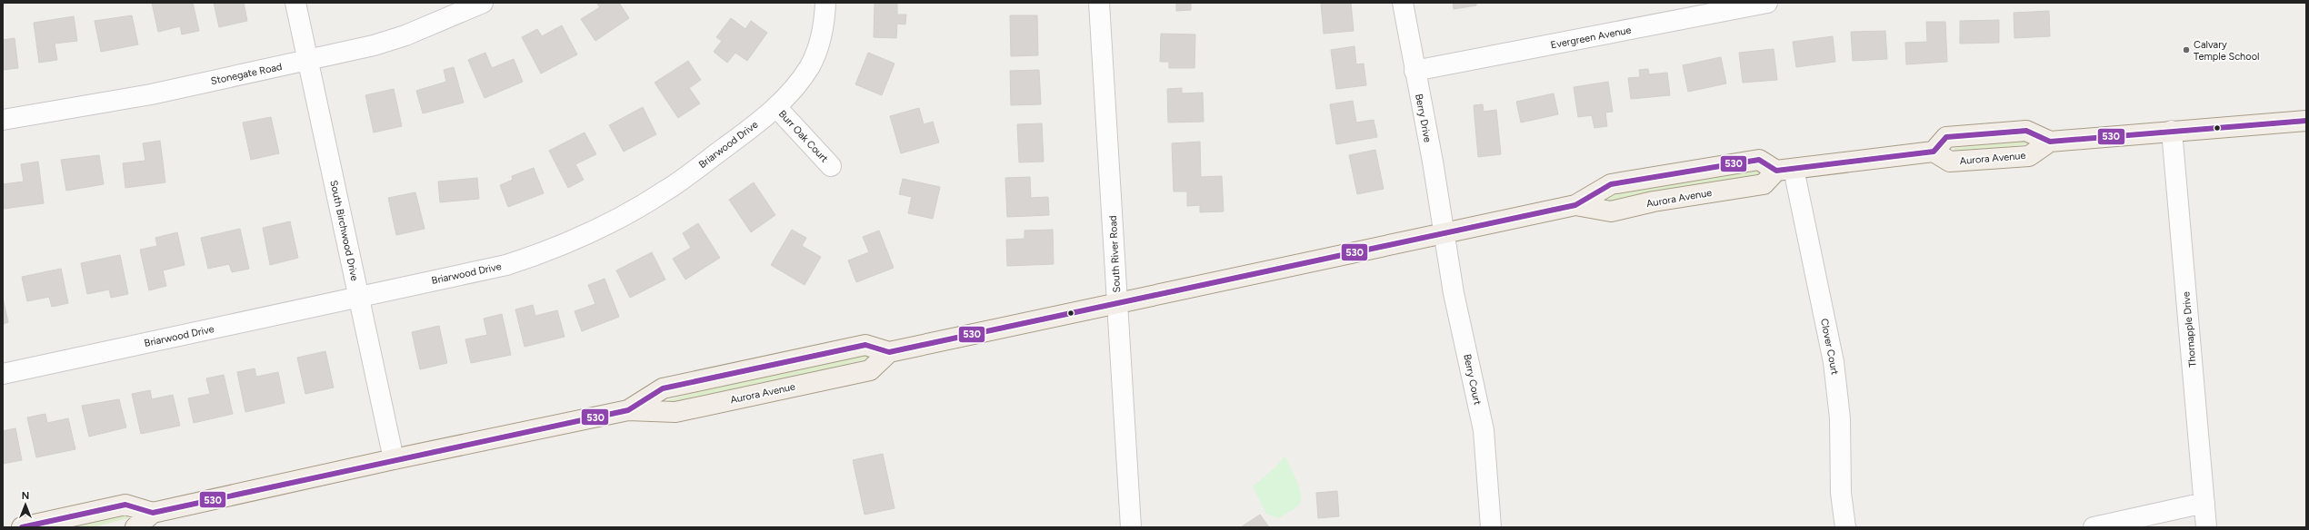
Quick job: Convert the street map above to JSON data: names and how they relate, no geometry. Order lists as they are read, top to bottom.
{
  "streets": {
    "main road": ["Aurora Avenue"],
    "street": [
      "Evergreen Avenue",
      "Stonegate Road",
      "Berry Drive",
      "Burr Oak Court",
      "Briarwood Drive",
      "South Birchwood Drive",
      "South River Road",
      "Thornapple Drive",
      "Clover Court",
      "Berry Court"
    ]
  },
  "crossings": [
    ["Evergreen Avenue", "Berry Drive"],
    ["Stonegate Road", "South Birchwood Drive"],
    ["Berry Drive", "Aurora Avenue"],
    ["Berry Drive", "Berry Court"],
    ["Burr Oak Court", "Briarwood Drive"],
    ["Briarwood Drive", "South Birchwood Drive"],
    ["Aurora Avenue", "South Birchwood Drive"],
    ["Aurora Avenue", "South River Road"],
    ["Aurora Avenue", "Clover Court"],
    ["Aurora Avenue", "Berry Court"]
  ],
  "places": ["Calvary Temple School"],
  "lines": ["transit line 530"],
  "north": "top"
}
